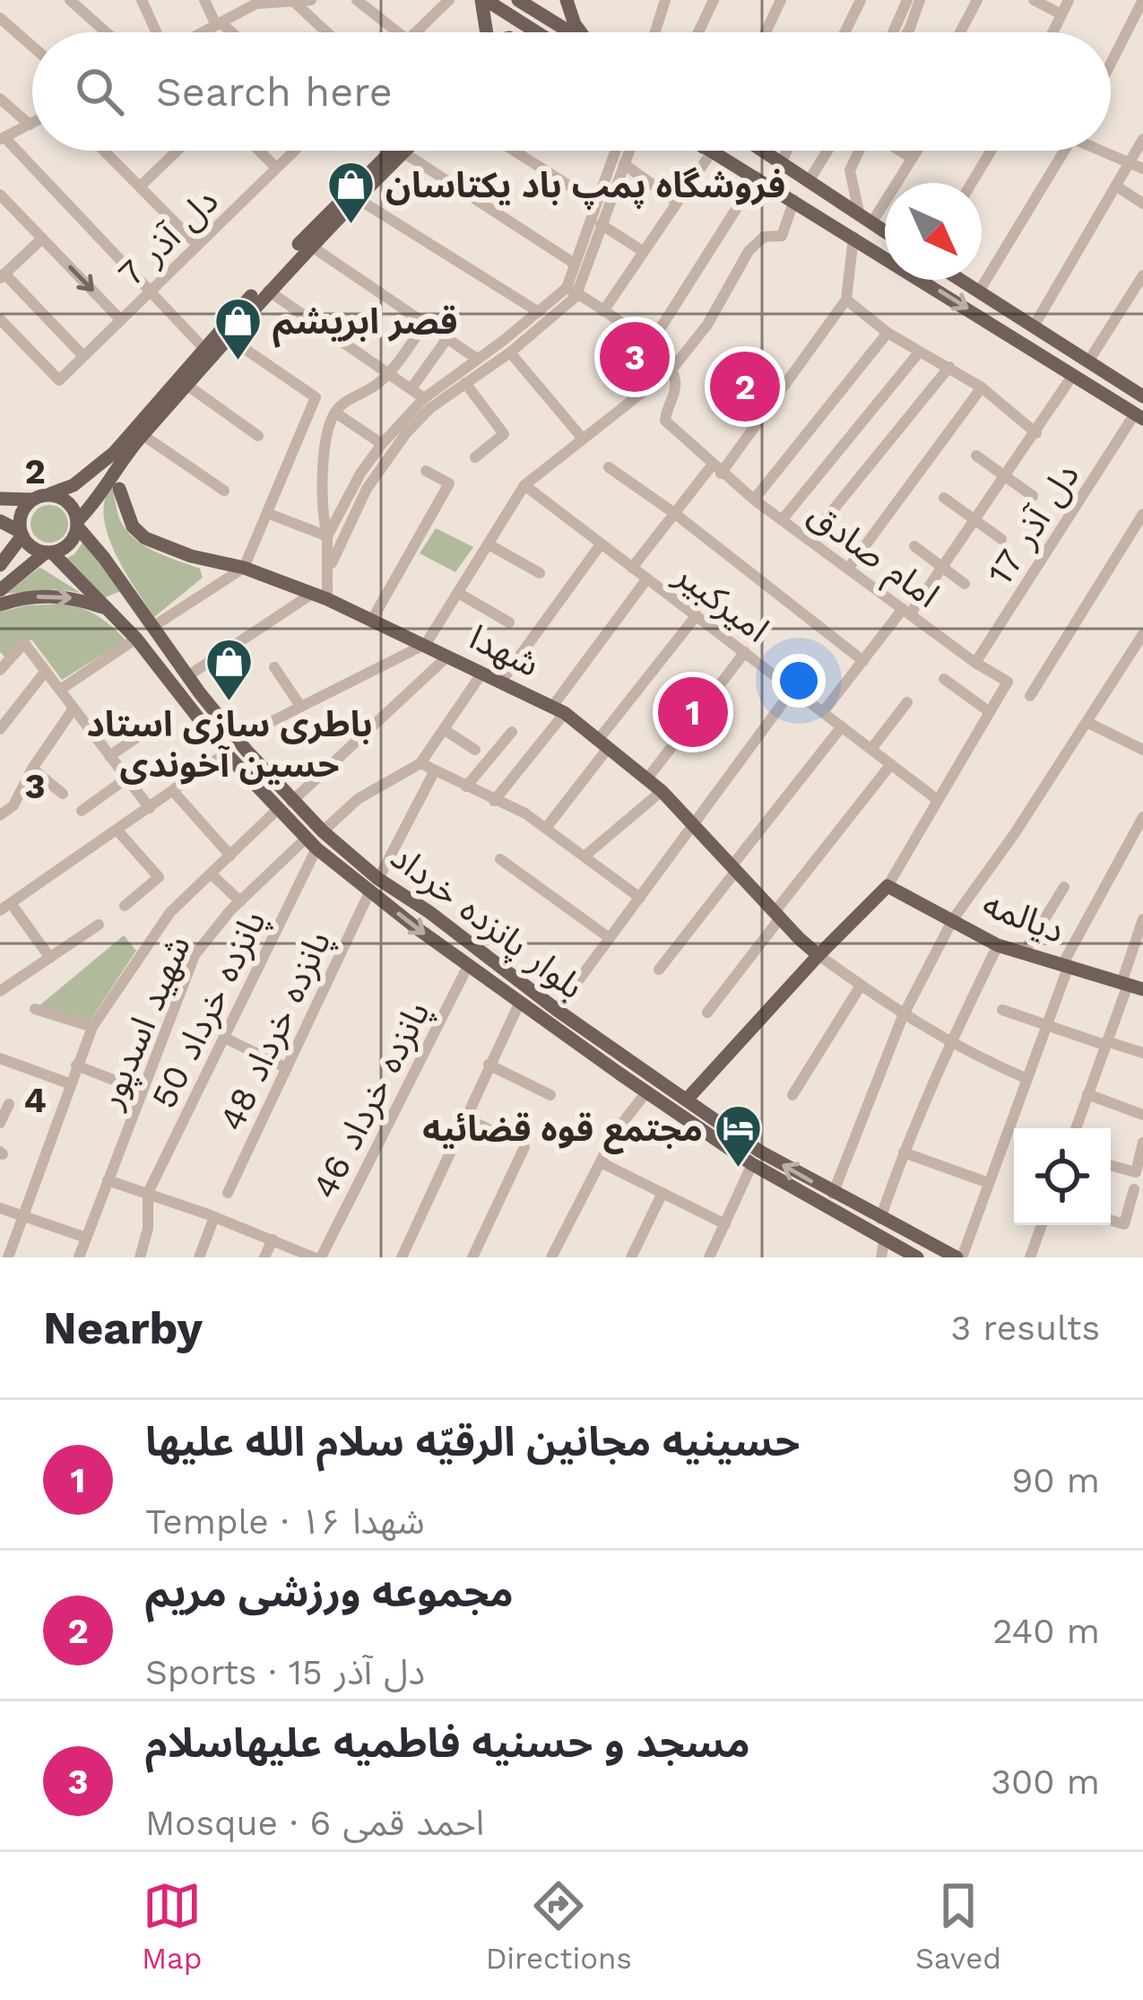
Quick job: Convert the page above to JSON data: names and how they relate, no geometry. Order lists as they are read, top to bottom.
{
  "streets": {
    "main road": ["شهدا", "دیالمه", "بلوار پانزده خرداد"],
    "street": [
      "دل آذر 7",
      "دل آذر 17",
      "امام صادق",
      "امیرکبیر",
      "پانزده خرداد 50",
      "شهید اسدپور",
      "پانزده خرداد 48",
      "پانزده خرداد 46"
    ]
  },
  "crossings": [
    ["دل آذر 17", "امام صادق"],
    ["بلوار پانزده خرداد", "پانزده خرداد 50"],
    ["بلوار پانزده خرداد", "شهید اسدپور"],
    ["بلوار پانزده خرداد", "پانزده خرداد 48"],
    ["بلوار پانزده خرداد", "پانزده خرداد 46"],
    ["پانزده خرداد 50", "شهید اسدپور"]
  ],
  "places": {
    "shop": ["فروشگاه پمپ باد یکتاسان", "قصر ابریشم", "باطری سازی استاد حسین آخوندی"],
    "hotel": ["مجتمع قوه قضائیه"]
  },
  "north": "bottom right",
  "page": {
    "search": "Search here",
    "pins": ["3", "2", "1"],
    "heading": ["Nearby", "3 results"],
    "list": [
      {
        "mark": "1",
        "name": "حسینیه مجانین الرقیّه سلام الله علیها",
        "note": "Temple · شهدا ۱۶",
        "value": "90 m"
      },
      {
        "mark": "2",
        "name": "مجموعه ورزشی مریم",
        "note": "Sports · دل آذر 15",
        "value": "240 m"
      },
      {
        "mark": "3",
        "name": "مسجد و حسنیه فاطمیه علیهاسلام",
        "note": "Mosque · احمد قمی 6",
        "value": "300 m"
      }
    ],
    "nav": ["Map", "Directions", "Saved"]
  },
  "grid": {
    "rows": ["2", "3", "4"]
  }
}
